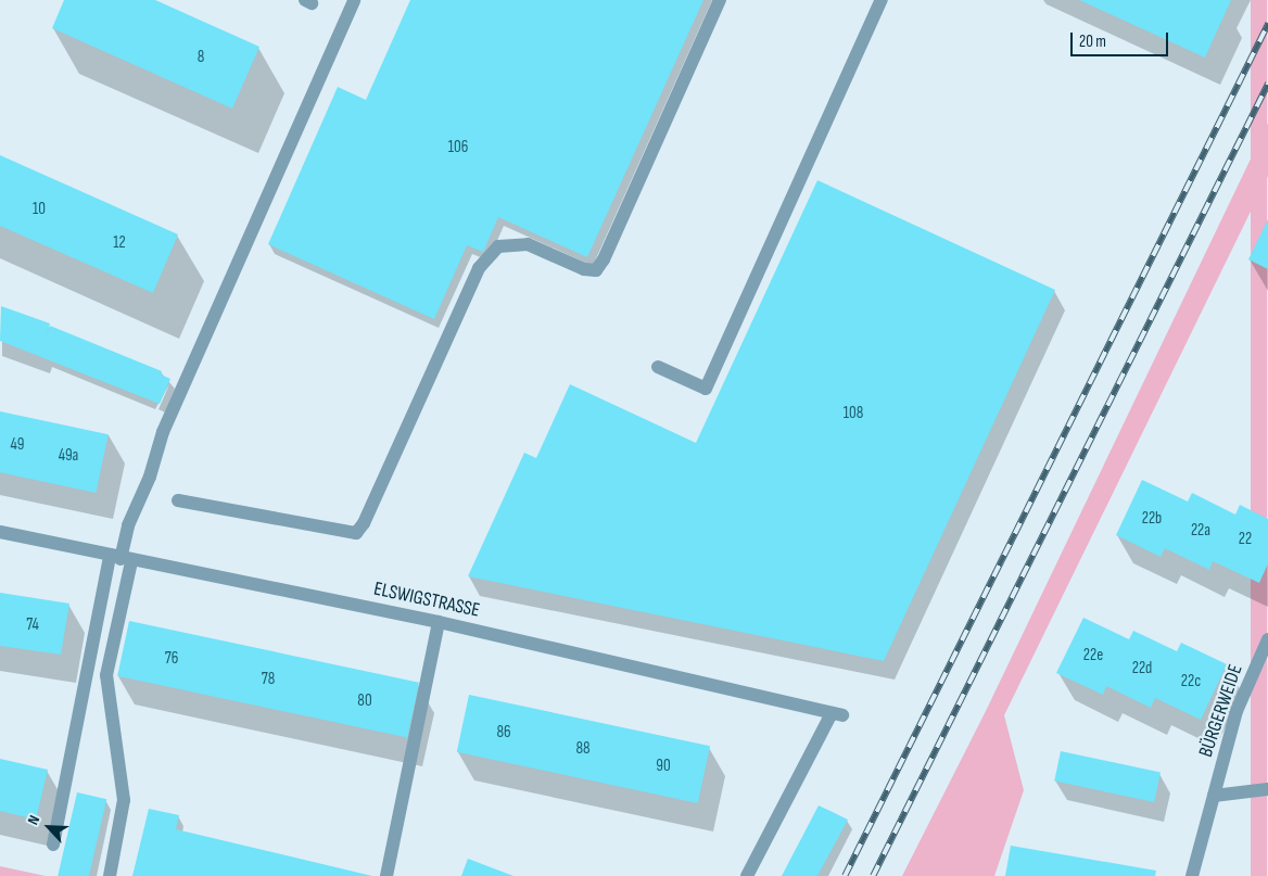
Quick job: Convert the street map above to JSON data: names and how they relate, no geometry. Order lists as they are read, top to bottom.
{
  "streets": {
    "street": ["ELSWIGSTRASSE", "BÜRGERWEIDE"]
  },
  "house_numbers": [
    "8",
    "106",
    "10",
    "12",
    "108",
    "49",
    "49a",
    "22b",
    "22a",
    "22",
    "74",
    "22e",
    "76",
    "22d",
    "78",
    "22c",
    "80",
    "86",
    "88",
    "90"
  ],
  "scale_bar": "20 m",
  "north": "top left"
}
